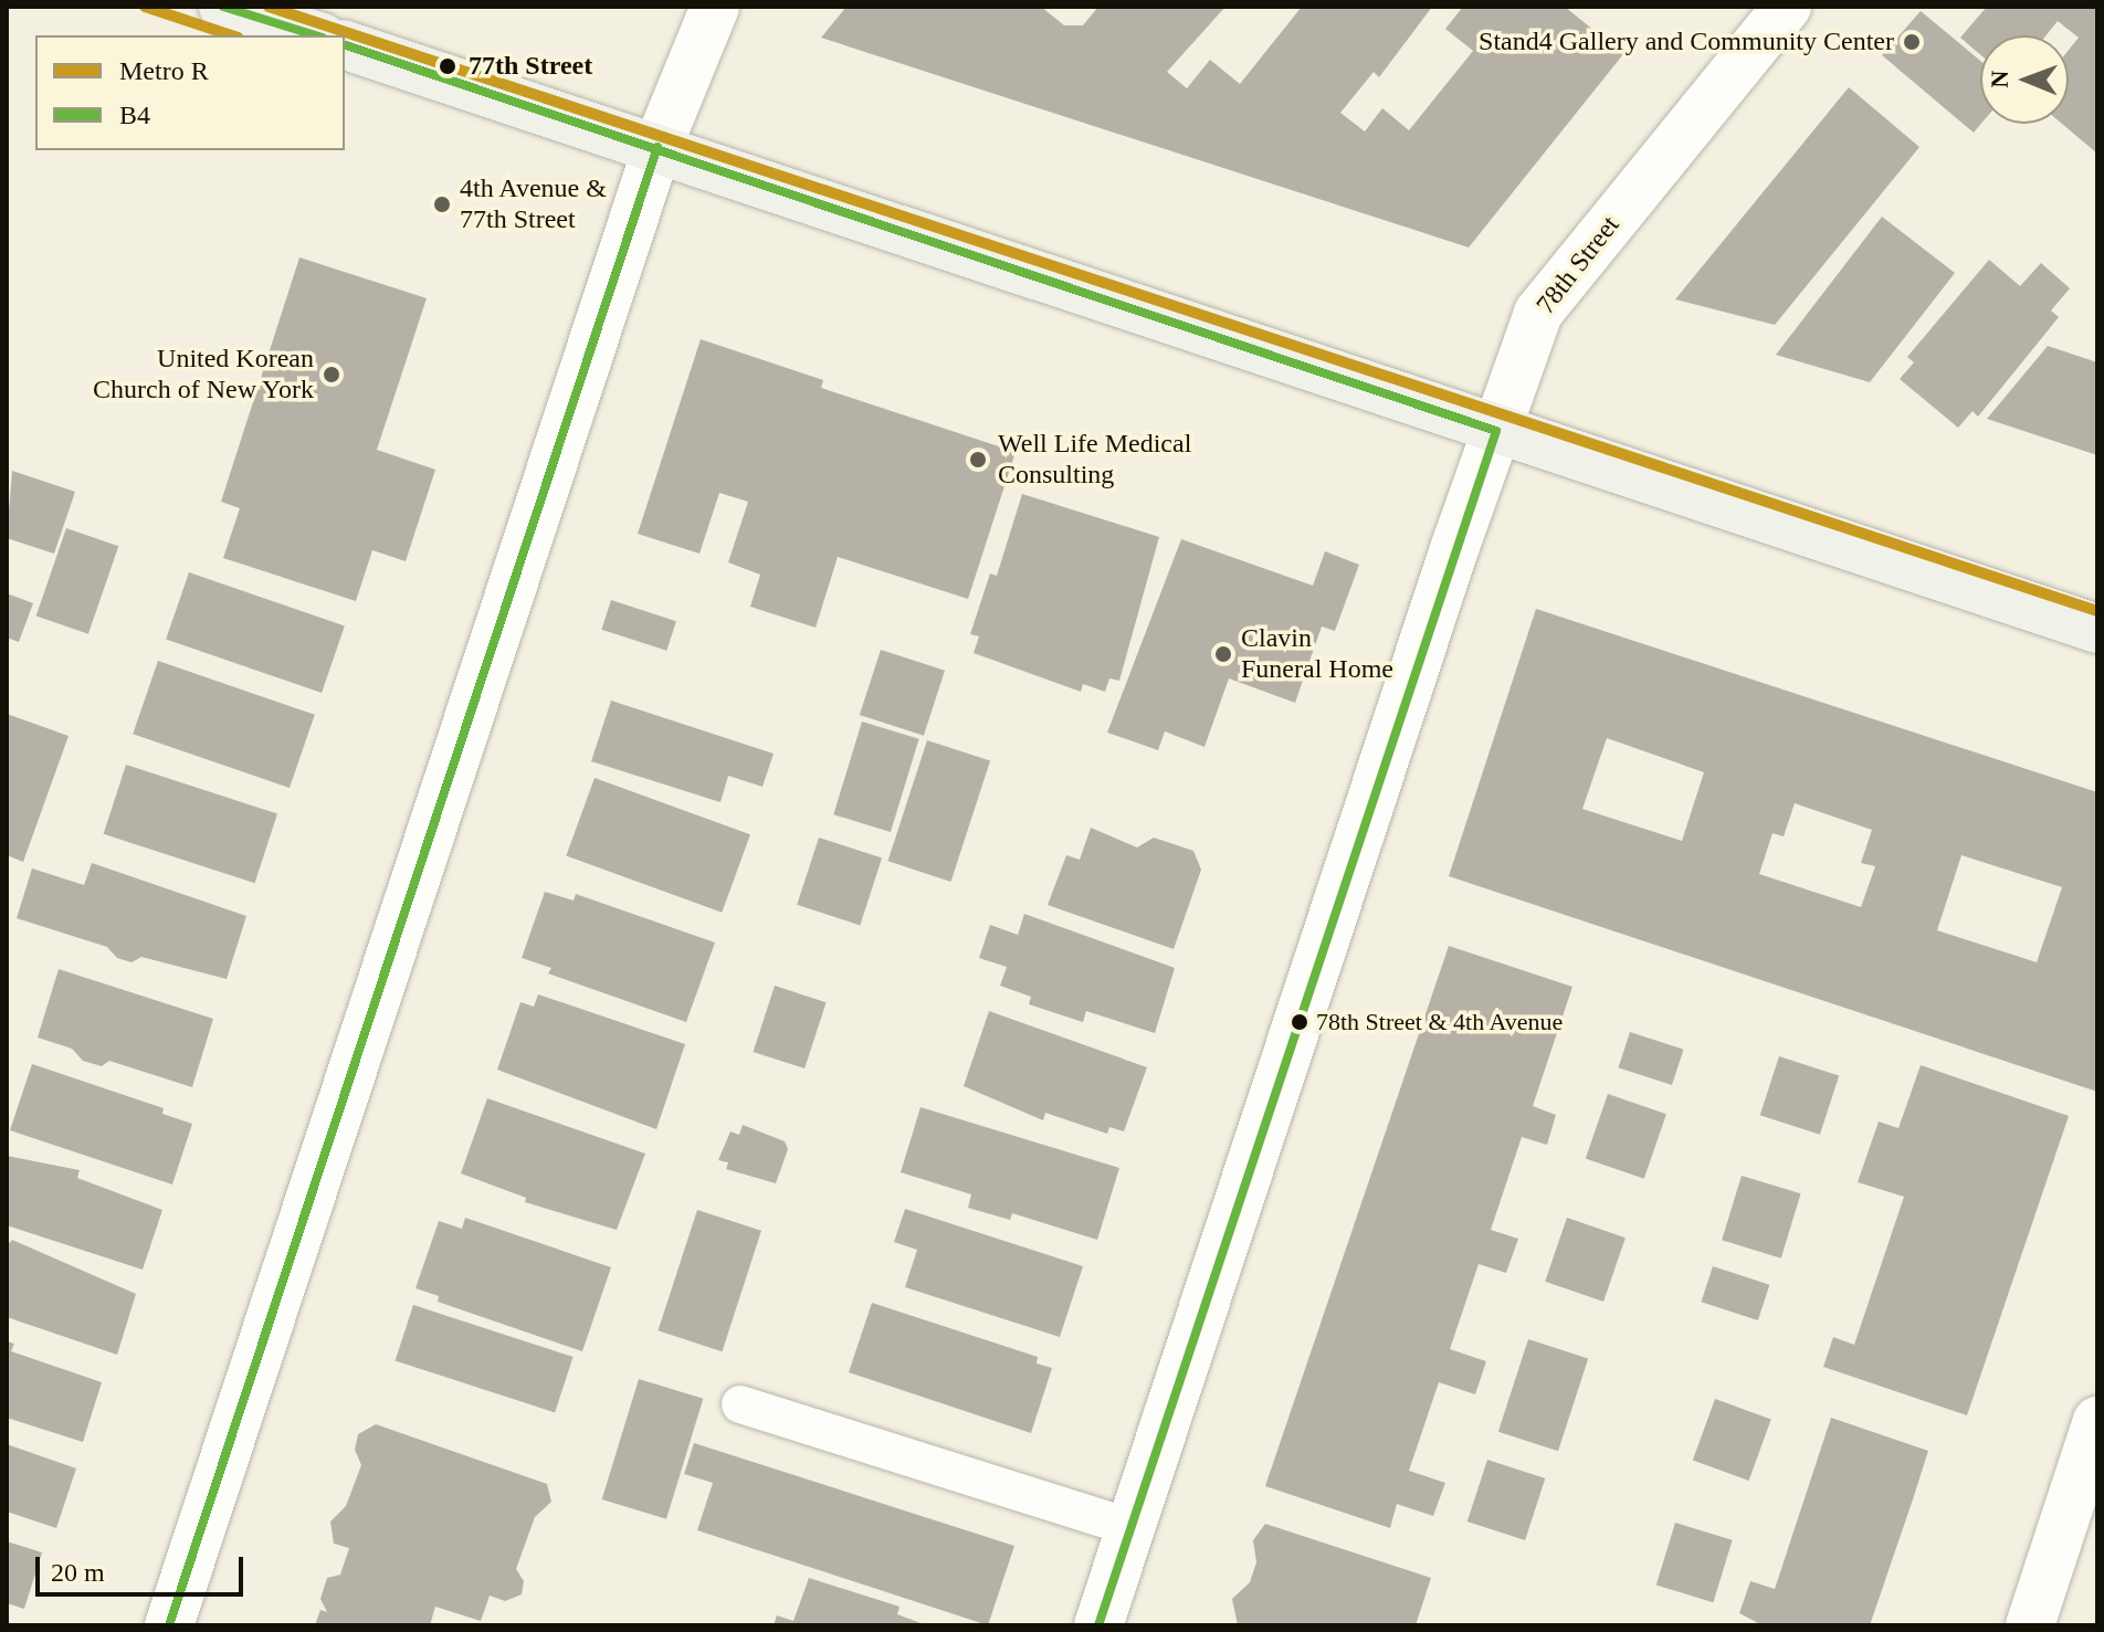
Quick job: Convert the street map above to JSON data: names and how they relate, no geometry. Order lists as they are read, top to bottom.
{
  "streets": {
    "street": ["78th Street"]
  },
  "places": [
    "Stand4 Gallery and Community Center",
    "77th Street",
    "4th Avenue & 77th Street",
    "United Korean Church of New York",
    "Well Life Medical Consulting",
    "Clavin Funeral Home",
    "78th Street & 4th Avenue"
  ],
  "lines": ["metro line R", "transit line B4"],
  "legend": ["Metro R", "B4"],
  "scale_bar": "20 m",
  "north": "left"
}
